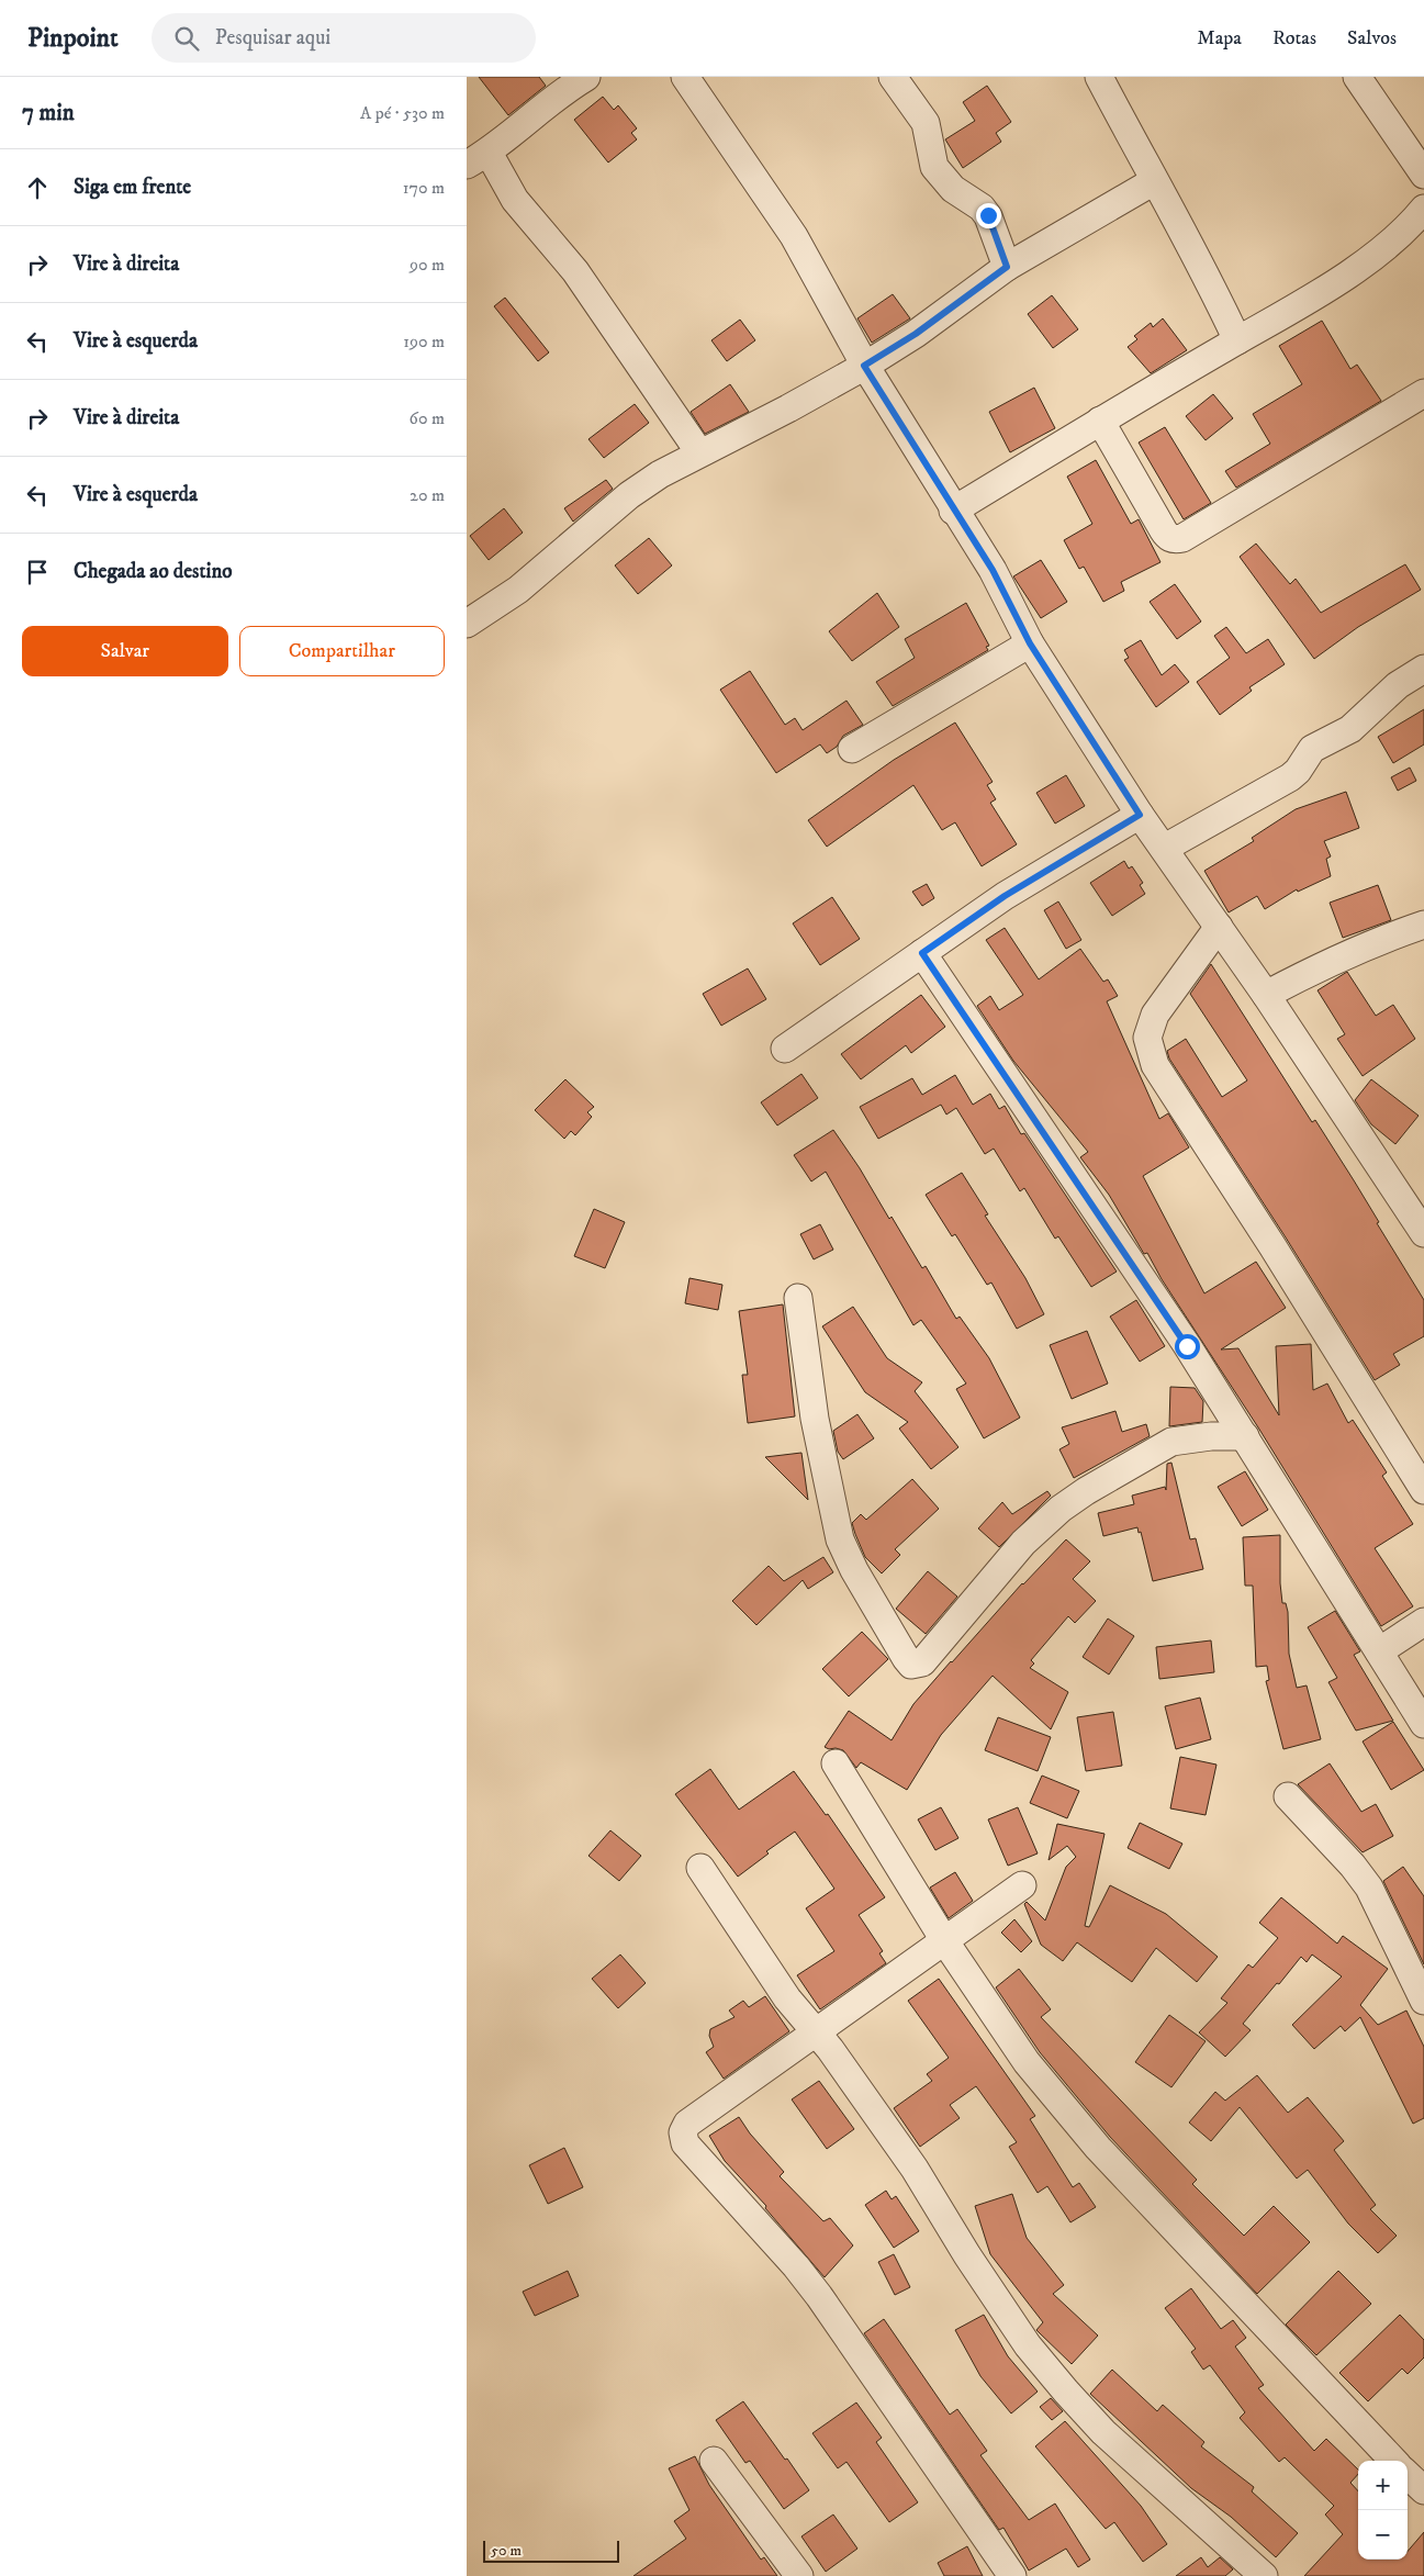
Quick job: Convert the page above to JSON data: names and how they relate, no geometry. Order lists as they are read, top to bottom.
{
  "scale_bar": "50 m",
  "page": {
    "header": "Pinpoint",
    "search": "Pesquisar aqui",
    "nav": ["Mapa", "Rotas", "Salvos"],
    "heading": ["7 min", "A pé · 530 m"],
    "list": [
      ["Siga em frente", "170 m"],
      ["Vire à direita", "90 m"],
      ["Vire à esquerda", "190 m"],
      ["Vire à direita", "60 m"],
      ["Vire à esquerda", "20 m"],
      "Chegada ao destino"
    ],
    "buttons": ["Salvar", "Compartilhar"],
    "map_buttons": ["+", "−"],
    "scale": "50 m"
  }
}
